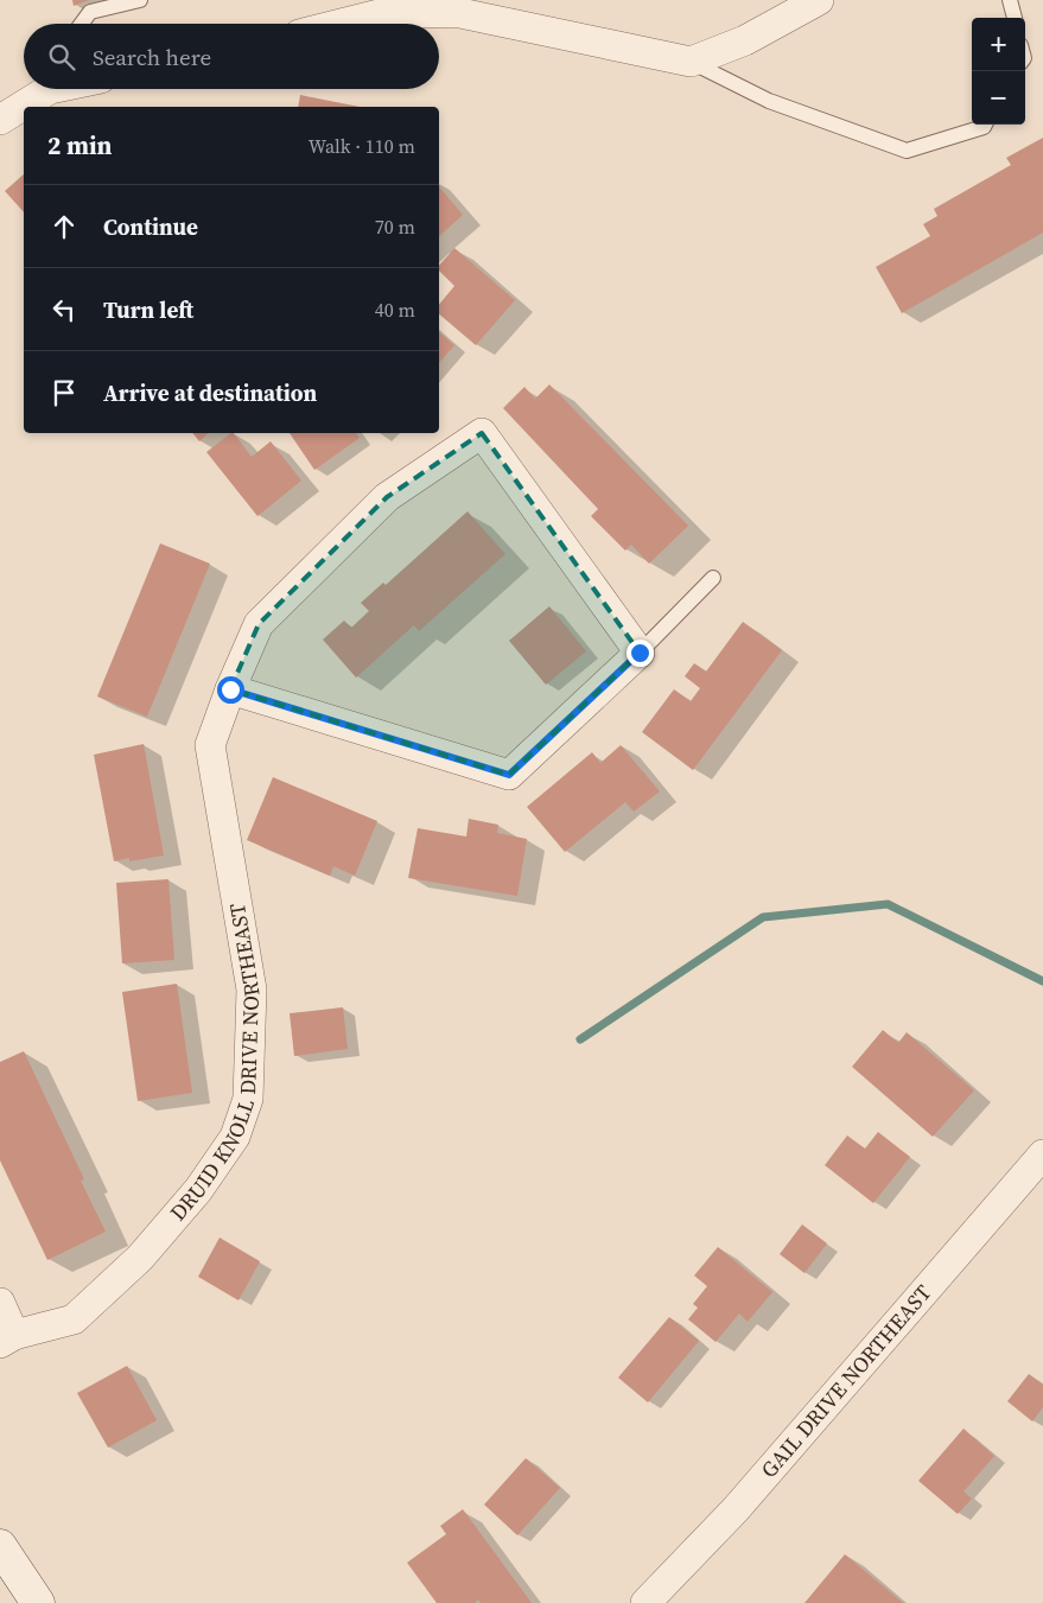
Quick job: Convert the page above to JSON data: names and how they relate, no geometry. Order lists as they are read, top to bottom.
{
  "streets": {
    "street": ["DRUID KNOLL DRIVE NORTHEAST", "GAIL DRIVE NORTHEAST"]
  },
  "page": {
    "map_buttons": ["+", "−"],
    "search": "Search here",
    "heading": ["2 min", "Walk · 110 m"],
    "list": [
      ["Continue", "70 m"],
      ["Turn left", "40 m"],
      "Arrive at destination"
    ]
  }
}
